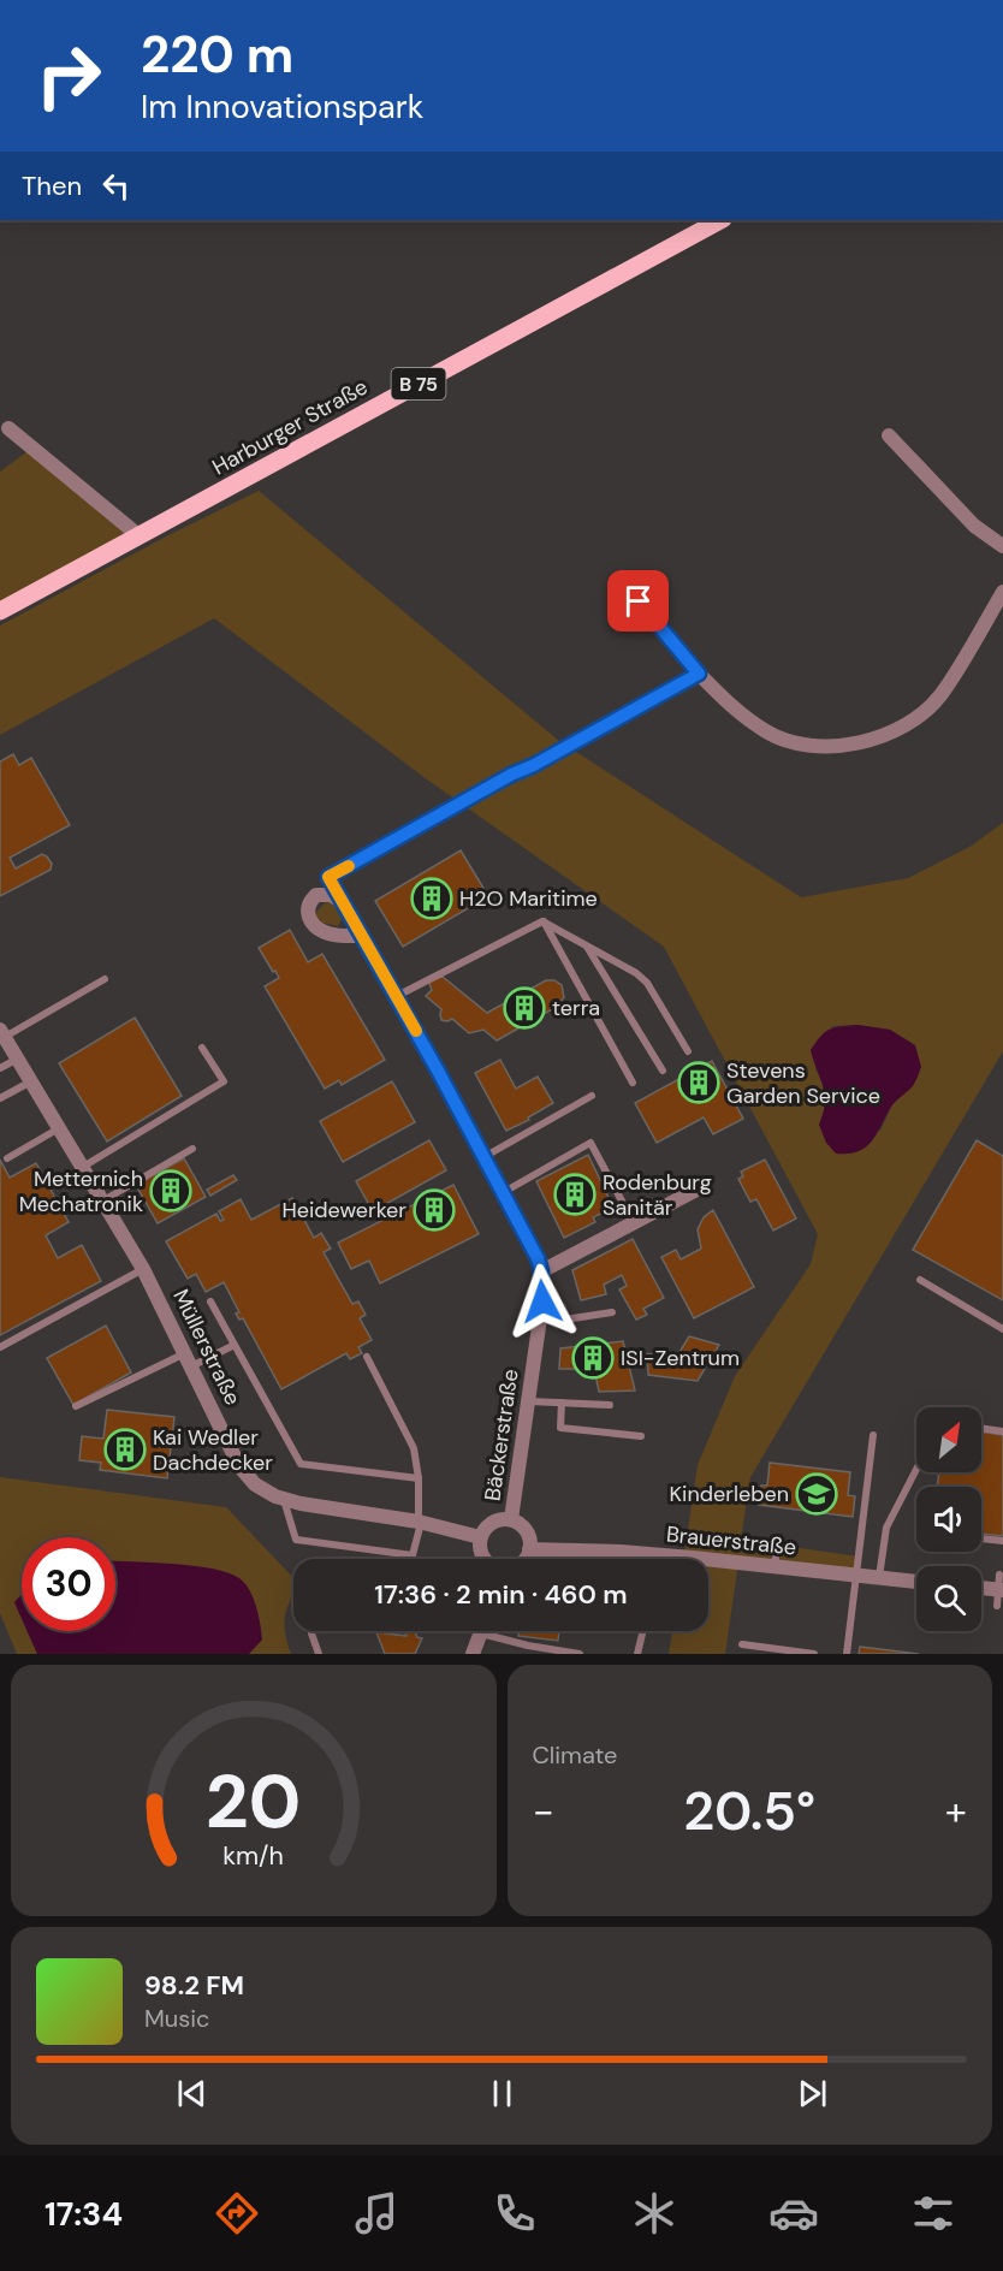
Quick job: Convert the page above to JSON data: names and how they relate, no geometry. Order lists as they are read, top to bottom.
{
  "streets": {
    "main road": ["B 75", "Harburger Straße"],
    "street": ["Müllerstraße", "Bäckerstraße", "Brauerstraße"]
  },
  "crossings": [
    ["B 75", "Harburger Straße"]
  ],
  "places": {
    "building": [
      "H2O Maritime",
      "terra",
      "Stevens Garden Service",
      "Metternich Mechatronik",
      "Rodenburg Sanitär",
      "Heidewerker",
      "ISI-Zentrum",
      "Kai Wedler Dachdecker"
    ],
    "school or university": ["Kinderleben"]
  },
  "north": "top right",
  "page": {
    "turn": ["220 m", "Im Innovationspark"],
    "then": "Then",
    "limit": "30",
    "trip": "17:36 · 2 min · 460 m",
    "tile": "Climate",
    "heat": ["−", "20.5°", "+"],
    "song": ["98.2 FM", "Music"],
    "tabs": "17:34",
    "gauge": ["20", "km/h"]
  }
}
